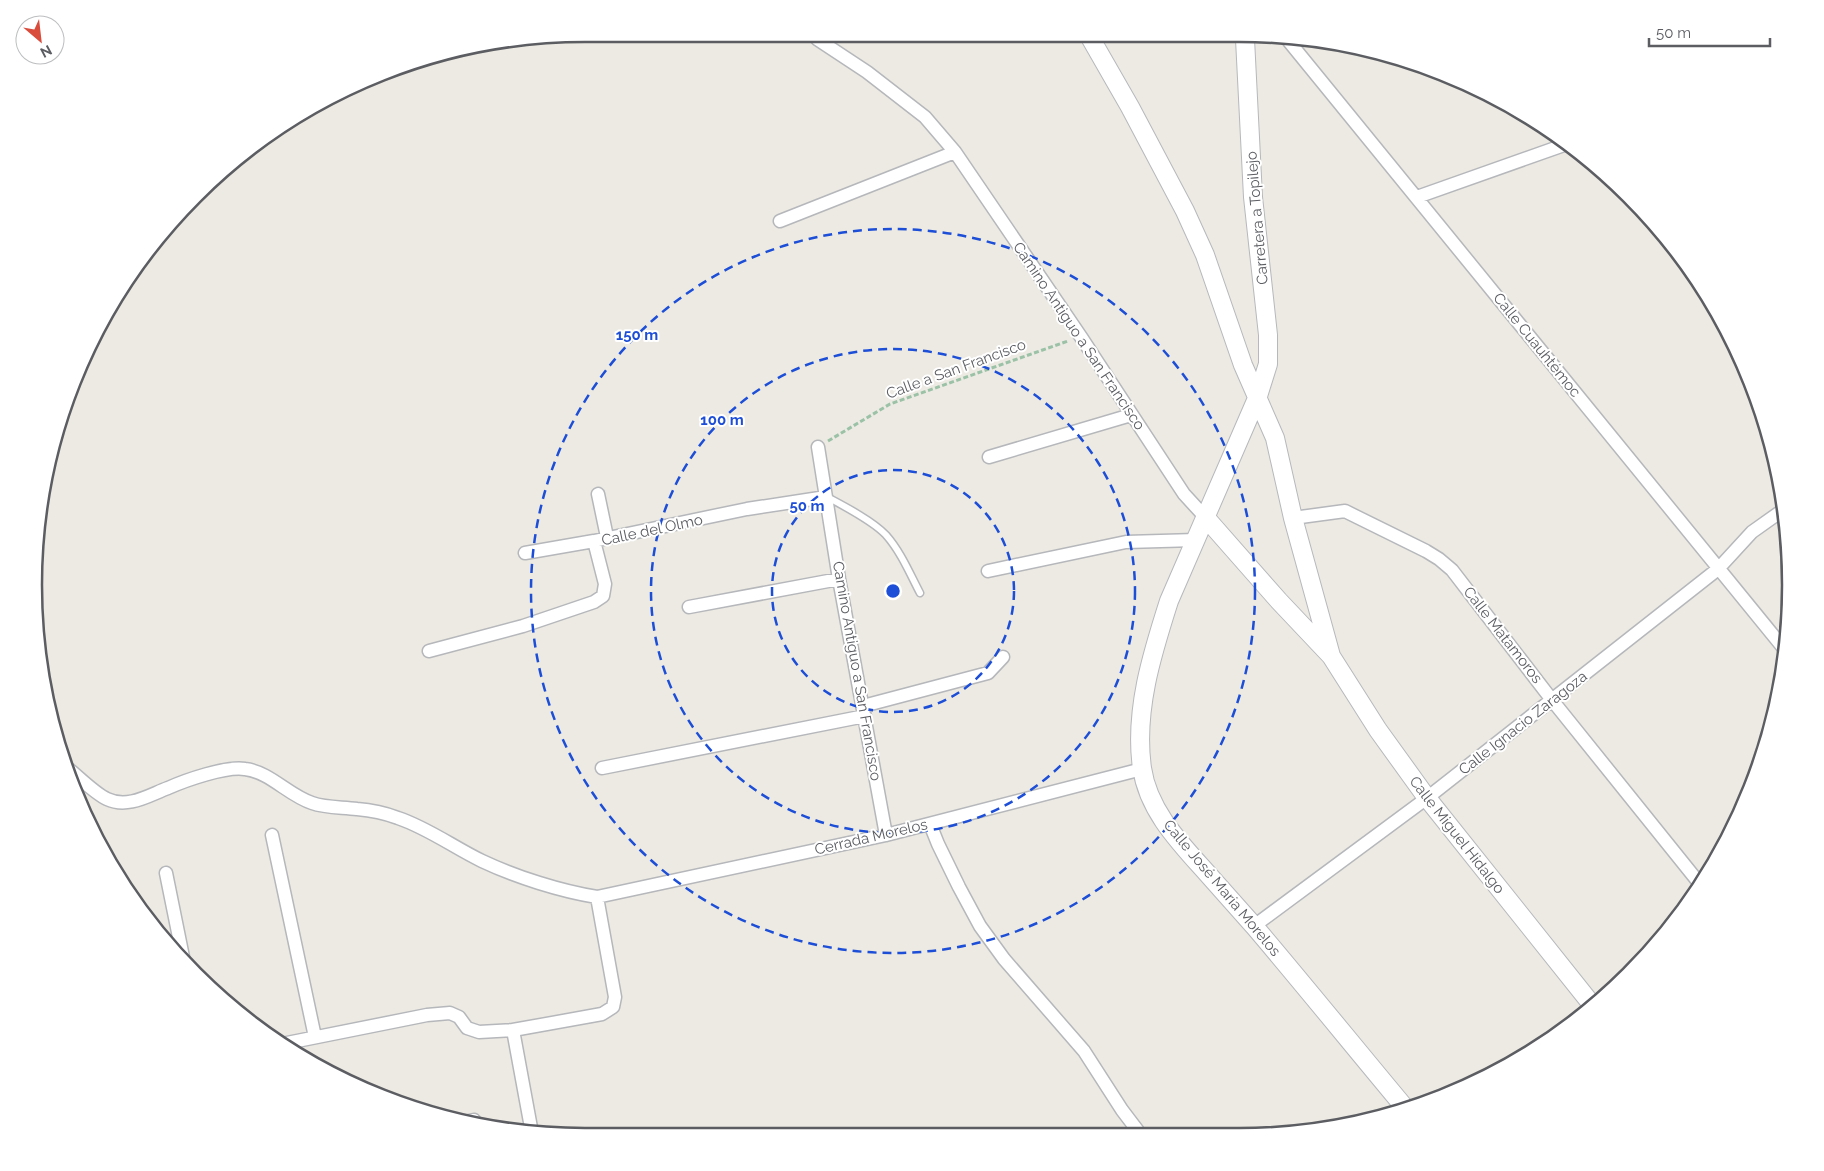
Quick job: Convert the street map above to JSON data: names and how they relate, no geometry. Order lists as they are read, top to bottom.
{
  "streets": {
    "main road": ["Carretera a Topilejo", "Calle Miguel Hidalgo", "Calle José María Morelos"],
    "street": [
      "Camino Antiguo a San Francisco",
      "Calle Cuauhtémoc",
      "Calle del Olmo",
      "Calle Matamoros",
      "Calle Ignacio Zaragoza",
      "Cerrada Morelos"
    ],
    "path": ["Calle a San Francisco"]
  },
  "crossings": [
    ["Carretera a Topilejo", "Camino Antiguo a San Francisco"],
    ["Carretera a Topilejo", "Calle Miguel Hidalgo"],
    ["Carretera a Topilejo", "Calle José María Morelos"],
    ["Camino Antiguo a San Francisco", "Calle a San Francisco"],
    ["Camino Antiguo a San Francisco", "Calle del Olmo"],
    ["Camino Antiguo a San Francisco", "Calle Miguel Hidalgo"],
    ["Camino Antiguo a San Francisco", "Cerrada Morelos"],
    ["Camino Antiguo a San Francisco", "Calle José María Morelos"],
    ["Calle Cuauhtémoc", "Calle Ignacio Zaragoza"],
    ["Calle Matamoros", "Calle Ignacio Zaragoza"],
    ["Calle Matamoros", "Calle Miguel Hidalgo"],
    ["Calle Ignacio Zaragoza", "Calle Miguel Hidalgo"],
    ["Calle Ignacio Zaragoza", "Calle José María Morelos"],
    ["Calle Miguel Hidalgo", "Calle José María Morelos"],
    ["Cerrada Morelos", "Calle José María Morelos"]
  ],
  "scale_bar": "50 m",
  "north": "bottom right",
  "rings": ["150 m", "100 m", "50 m"]
}
